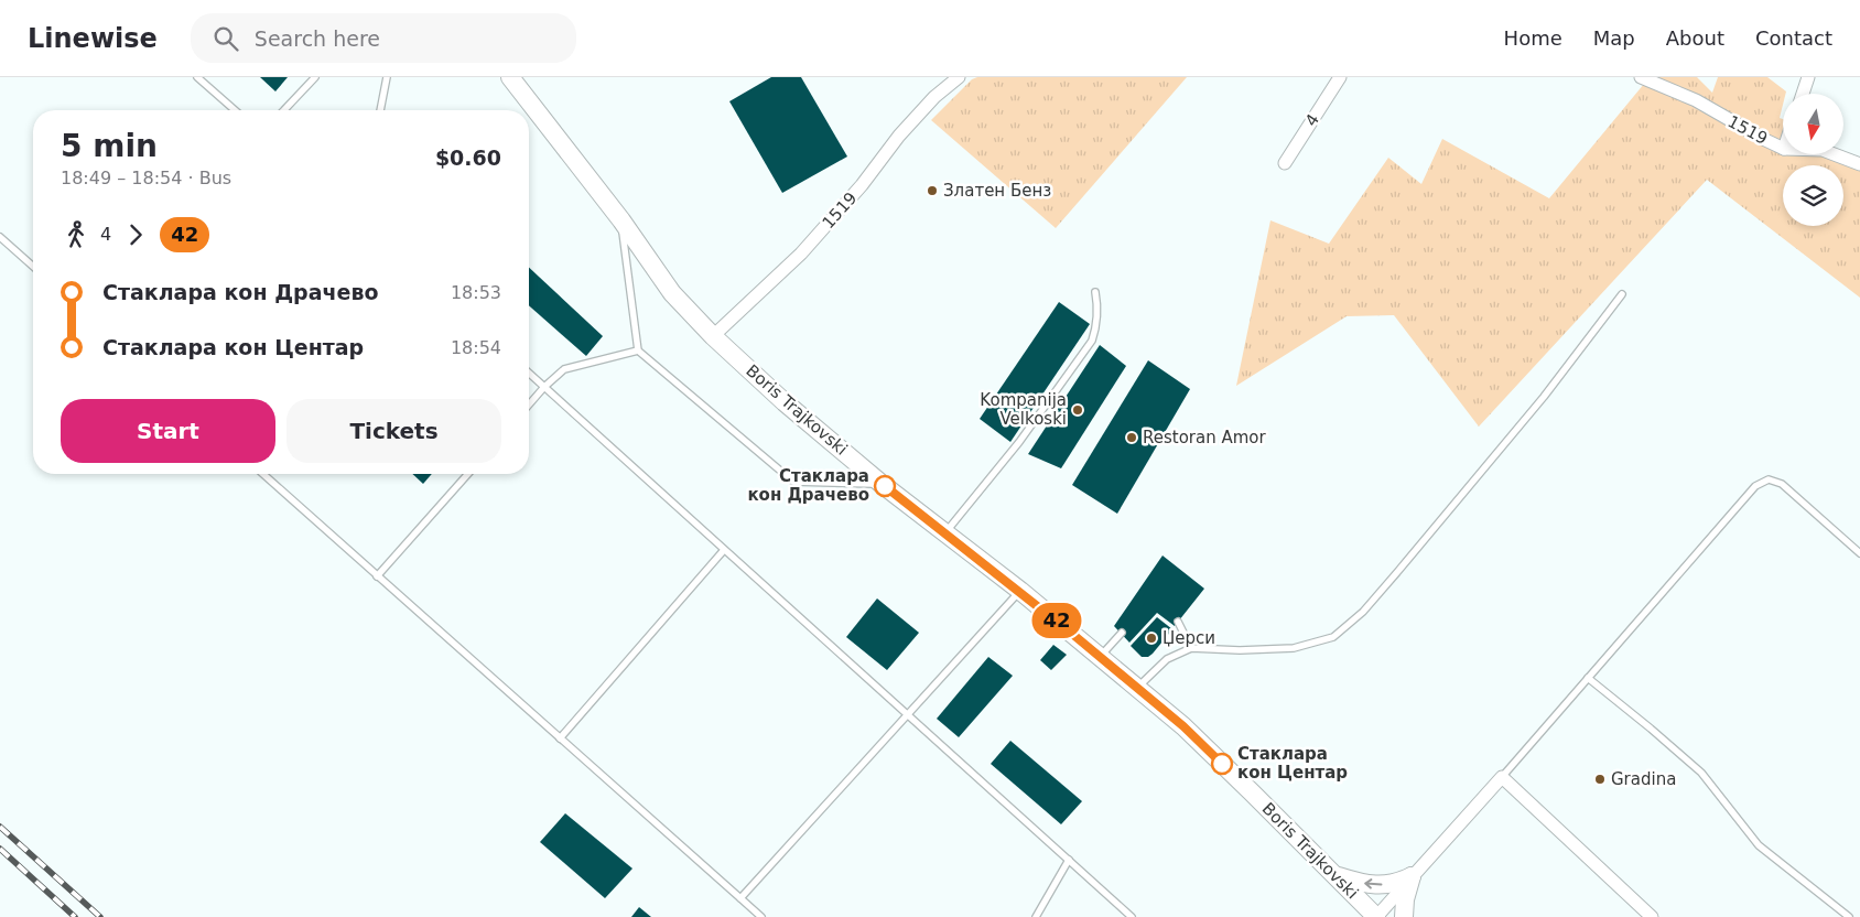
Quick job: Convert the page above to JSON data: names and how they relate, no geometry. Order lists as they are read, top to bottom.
{
  "streets": {
    "main road": ["Boris Trajkovski"],
    "street": ["4", "1519"]
  },
  "crossings": [
    ["1519", "Boris Trajkovski"]
  ],
  "places": [
    "Златен Бенз",
    "Kompanija Velkoski",
    "Restoran Amor",
    "Стаклара кон Драчево",
    "Џерси",
    "Стаклара кон Центар",
    "Gradina"
  ],
  "lines": ["bus line 42"],
  "north": "bottom",
  "page": {
    "header": "Linewise",
    "search": "Search here",
    "nav": [
      "Home",
      "Map",
      "About",
      "Contact"
    ],
    "on_map": "42",
    "heading": ["5 min", "18:49 – 18:54 · Bus", "$0.60"],
    "legs": ["4", "42"],
    "list": [
      {
        "name": "Стаклара кон Драчево",
        "value": "18:53"
      },
      {
        "name": "Стаклара кон Центар",
        "value": "18:54"
      }
    ],
    "buttons": ["Start", "Tickets"]
  }
}
